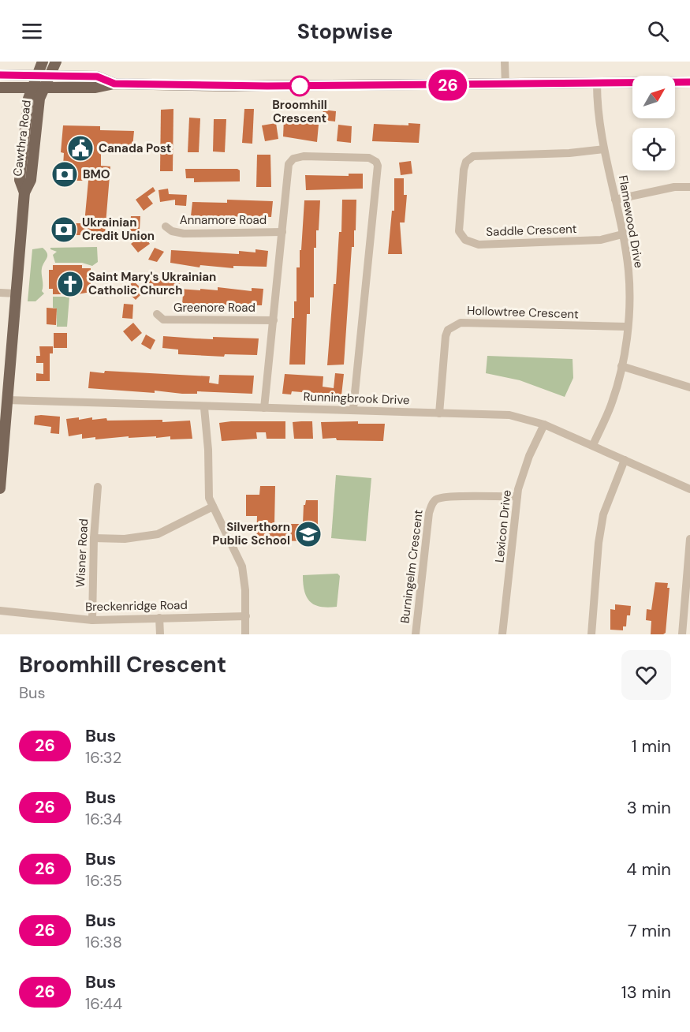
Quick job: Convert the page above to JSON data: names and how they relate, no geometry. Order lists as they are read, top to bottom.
{
  "streets": {
    "main road": ["Cawthra Road"],
    "street": [
      "Annamore Road",
      "Flamewood Drive",
      "Saddle Crescent",
      "Greenore Road",
      "Hollowtree Crescent",
      "Runningbrook Drive",
      "Lexicon Drive",
      "Wisner Road",
      "Burningelm Crescent",
      "Breckenridge Road"
    ]
  },
  "crossings": [
    ["Cawthra Road", "Runningbrook Drive"],
    ["Flamewood Drive", "Saddle Crescent"],
    ["Flamewood Drive", "Hollowtree Crescent"],
    ["Flamewood Drive", "Runningbrook Drive"],
    ["Hollowtree Crescent", "Runningbrook Drive"],
    ["Runningbrook Drive", "Lexicon Drive"],
    ["Lexicon Drive", "Burningelm Crescent"],
    ["Wisner Road", "Breckenridge Road"]
  ],
  "places": {
    "other": ["Broomhill Crescent"],
    "public building": ["Canada Post"],
    "bank": ["BMO", "Ukrainian Credit Union"],
    "church": ["Saint Mary's Ukrainian Catholic Church"],
    "school or university": ["Silverthorn Public School"]
  },
  "lines": ["bus line 26"],
  "north": "top right",
  "page": {
    "header": "Stopwise",
    "on_map": "26",
    "heading": ["Broomhill Crescent", "Bus"],
    "list": [
      {
        "mark": "26",
        "name": "Bus",
        "note": "16:32",
        "value": "1 min"
      },
      {
        "mark": "26",
        "name": "Bus",
        "note": "16:34",
        "value": "3 min"
      },
      {
        "mark": "26",
        "name": "Bus",
        "note": "16:35",
        "value": "4 min"
      },
      {
        "mark": "26",
        "name": "Bus",
        "note": "16:38",
        "value": "7 min"
      },
      {
        "mark": "26",
        "name": "Bus",
        "note": "16:44",
        "value": "13 min"
      }
    ]
  }
}
